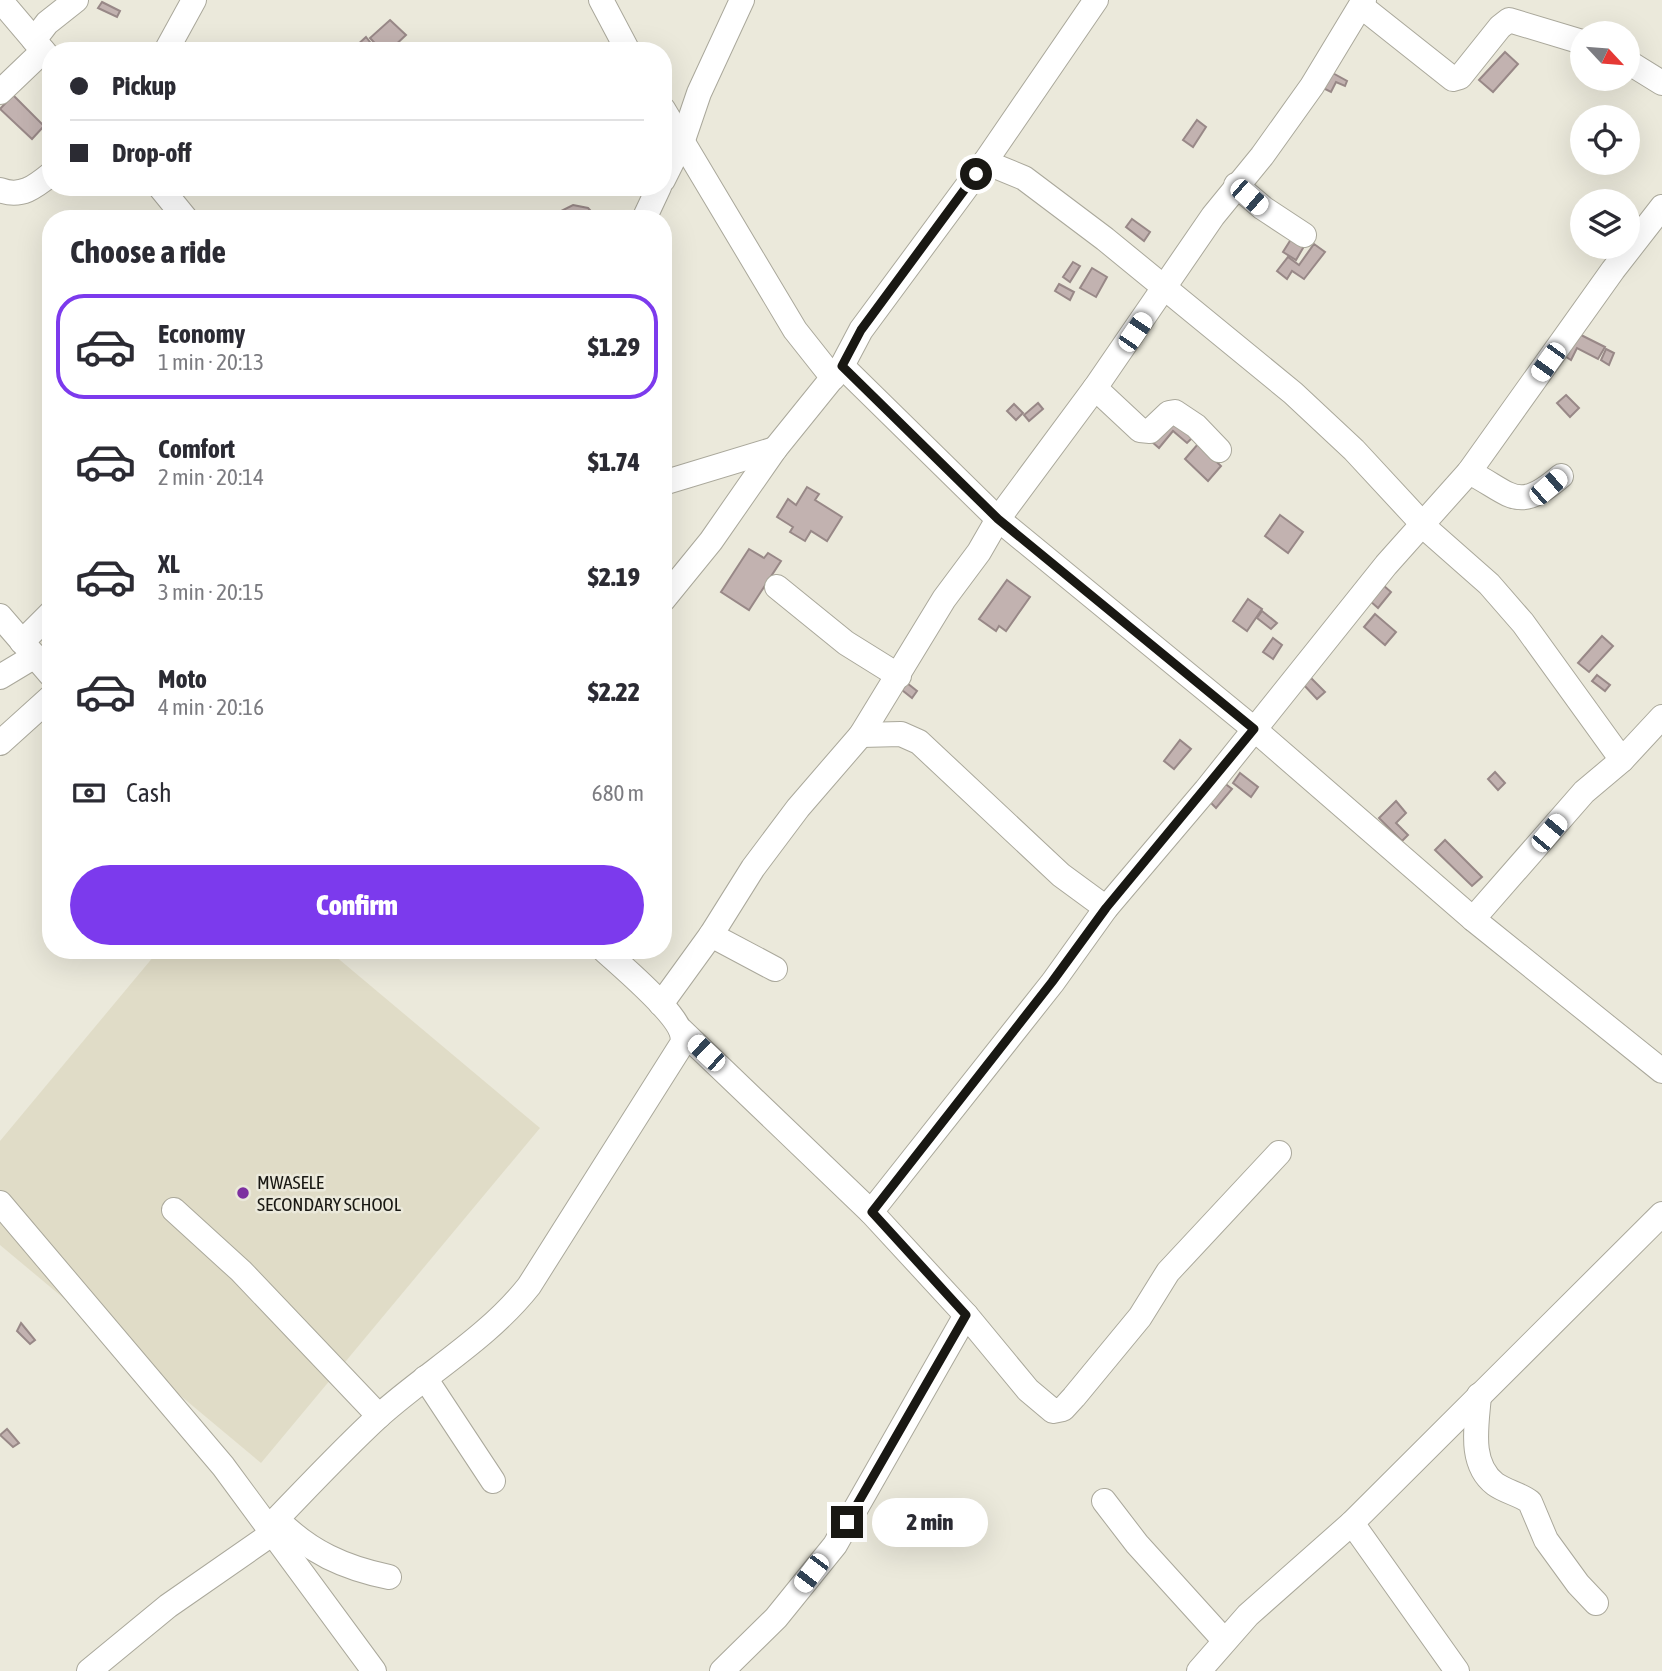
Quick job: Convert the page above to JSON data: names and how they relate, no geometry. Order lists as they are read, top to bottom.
{
  "places": ["MWASELE SECONDARY SCHOOL"],
  "north": "bottom right",
  "page": {
    "banner": ["Pickup", "Drop-off"],
    "heading": "Choose a ride",
    "list": [
      {
        "name": "Economy",
        "note": "1 min · 20:13",
        "value": "$1.29"
      },
      {
        "name": "Comfort",
        "note": "2 min · 20:14",
        "value": "$1.74"
      },
      {
        "name": "XL",
        "note": "3 min · 20:15",
        "value": "$2.19"
      },
      {
        "name": "Moto",
        "note": "4 min · 20:16",
        "value": "$2.22"
      }
    ],
    "pay": ["Cash", "680 m"],
    "buttons": "Confirm",
    "bubble": "2 min"
  }
}
